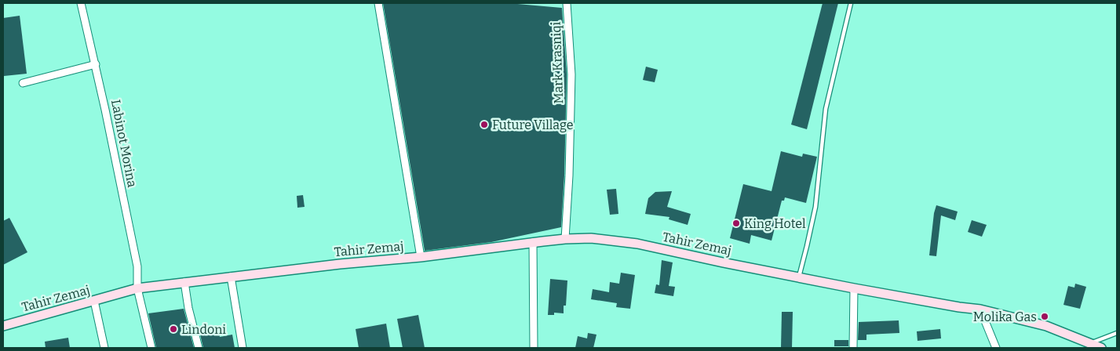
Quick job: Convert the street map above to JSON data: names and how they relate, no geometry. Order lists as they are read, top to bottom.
{
  "streets": {
    "main road": ["Tahir Zemaj"],
    "street": ["Mark Krasniqi", "Labinot Morina"]
  },
  "crossings": [
    ["Mark Krasniqi", "Tahir Zemaj"],
    ["Labinot Morina", "Tahir Zemaj"]
  ],
  "places": [
    "Future Village",
    "King Hotel",
    "Molika Gas",
    "Lindoni"
  ]
}
